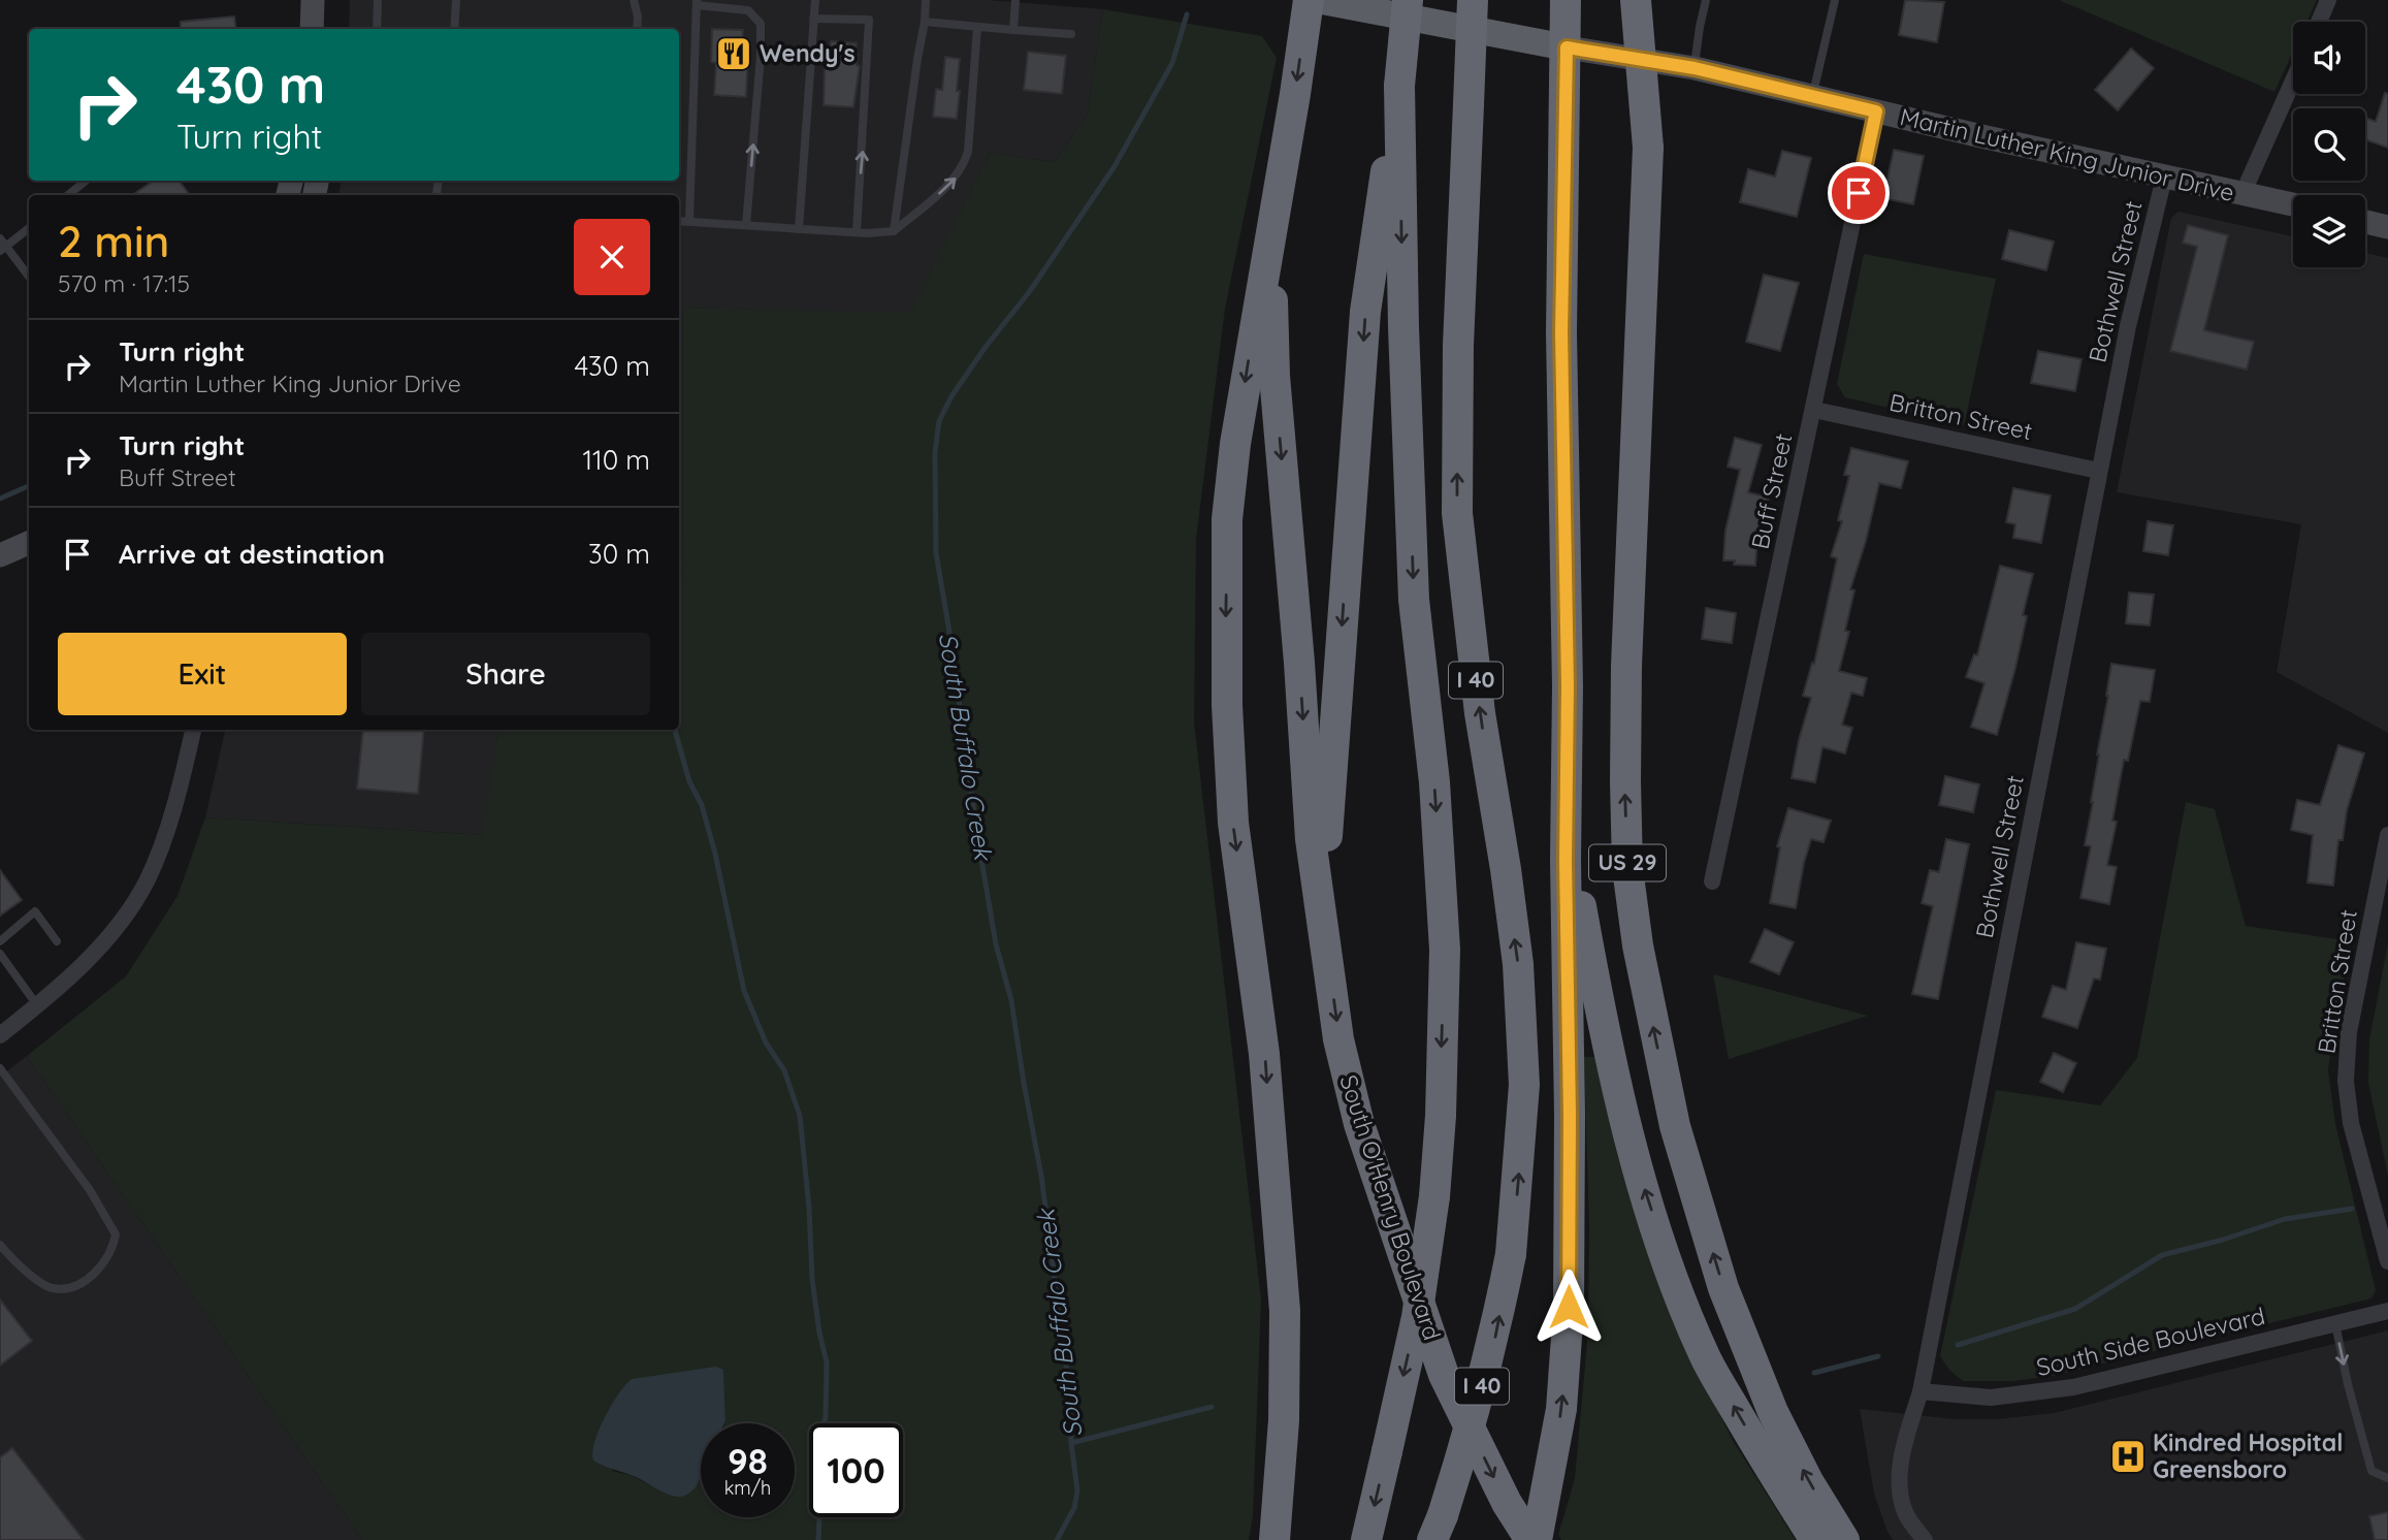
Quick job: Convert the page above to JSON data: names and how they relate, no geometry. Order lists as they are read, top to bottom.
{
  "streets": {
    "highway": [
      "Martin Luther King Junior Drive",
      "I 40",
      "US 29",
      "South O'Henry Boulevard"
    ],
    "street": [
      "Bothwell Street",
      "Britton Street",
      "Buff Street",
      "South Side Boulevard"
    ]
  },
  "crossings": [
    ["Martin Luther King Junior Drive", "Bothwell Street"],
    ["Martin Luther King Junior Drive", "Buff Street"],
    ["Bothwell Street", "Britton Street"],
    ["Bothwell Street", "South Side Boulevard"],
    ["Britton Street", "Buff Street"]
  ],
  "water": ["South Buffalo Creek"],
  "places": {
    "restaurant": ["Wendy's"],
    "hospital": ["Kindred Hospital Greensboro"]
  },
  "page": {
    "turn": ["430 m", "Turn right"],
    "heading": ["2 min", "570 m · 17:15"],
    "list": [
      {
        "name": "Turn right",
        "note": "Martin Luther King Junior Drive",
        "value": "430 m"
      },
      {
        "name": "Turn right",
        "note": "Buff Street",
        "value": "110 m"
      },
      {
        "name": "Arrive at destination",
        "value": "30 m"
      }
    ],
    "buttons": ["Exit", "Share"],
    "speed": "98 km/h",
    "limit": "100"
  }
}
